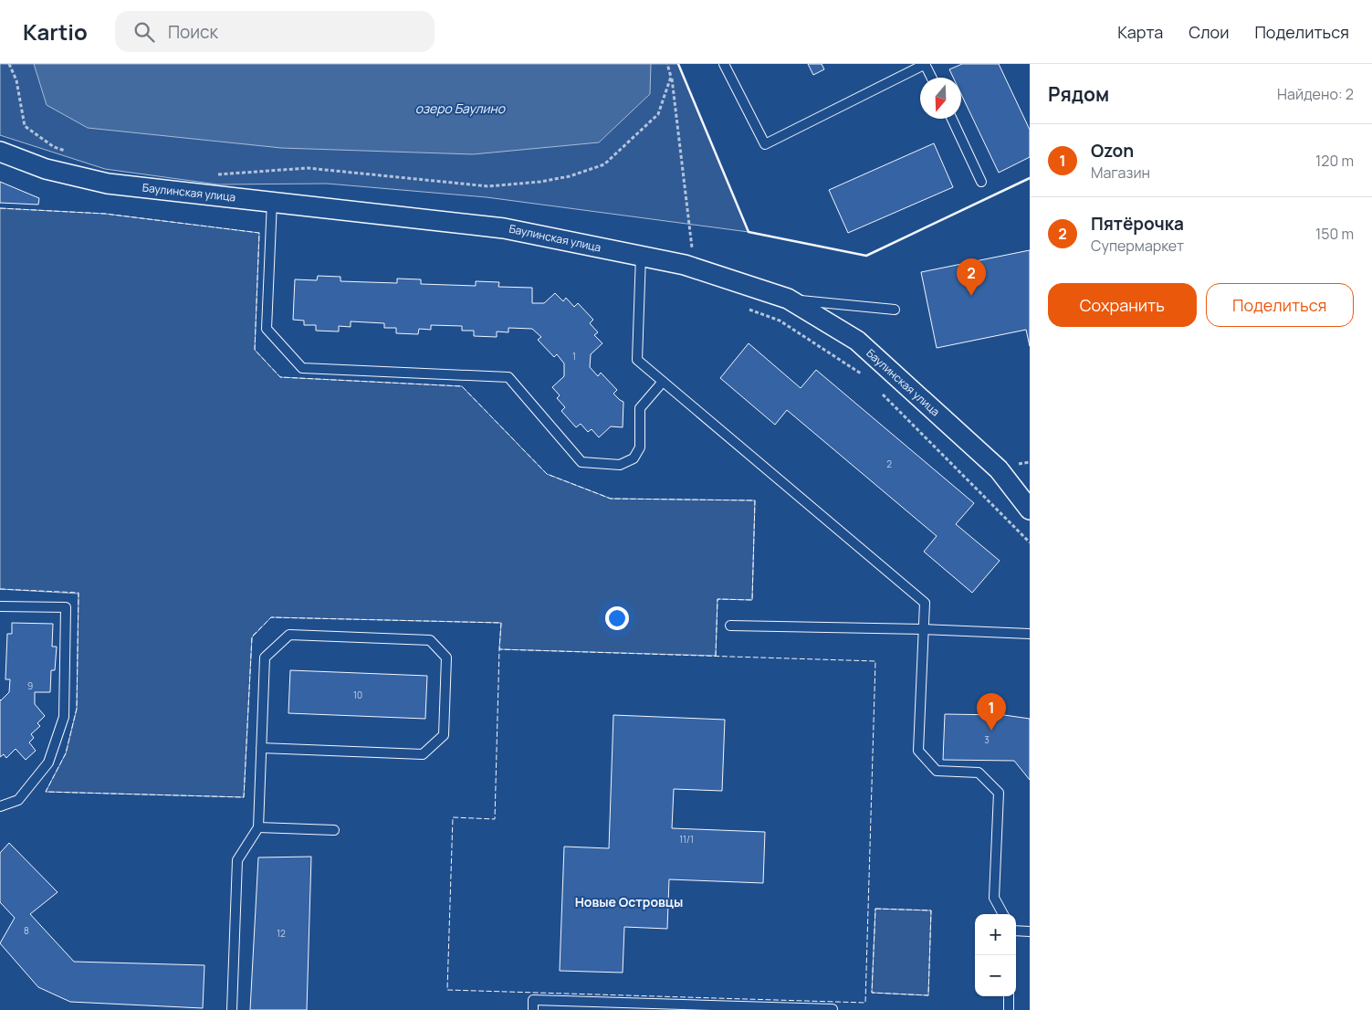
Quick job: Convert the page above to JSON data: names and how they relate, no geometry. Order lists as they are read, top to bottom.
{
  "streets": {
    "street": ["Баулинская улица"]
  },
  "districts": ["Новые Островцы"],
  "water": ["озеро Баулино"],
  "house_numbers": [
    "1",
    "2",
    "9",
    "10",
    "3",
    "11/1",
    "8",
    "12"
  ],
  "north": "bottom",
  "page": {
    "header": "Kartio",
    "search": "Поиск",
    "nav": ["Карта", "Слои", "Поделиться"],
    "heading": ["Рядом", "Найдено: 2"],
    "list": [
      {
        "mark": "1",
        "name": "Ozon",
        "note": "Магазин",
        "value": "120 m"
      },
      {
        "mark": "2",
        "name": "Пятёрочка",
        "note": "Супермаркет",
        "value": "150 m"
      }
    ],
    "pins": ["2", "1"],
    "buttons": ["Сохранить", "Поделиться"],
    "map_buttons": ["+", "−"]
  }
}
